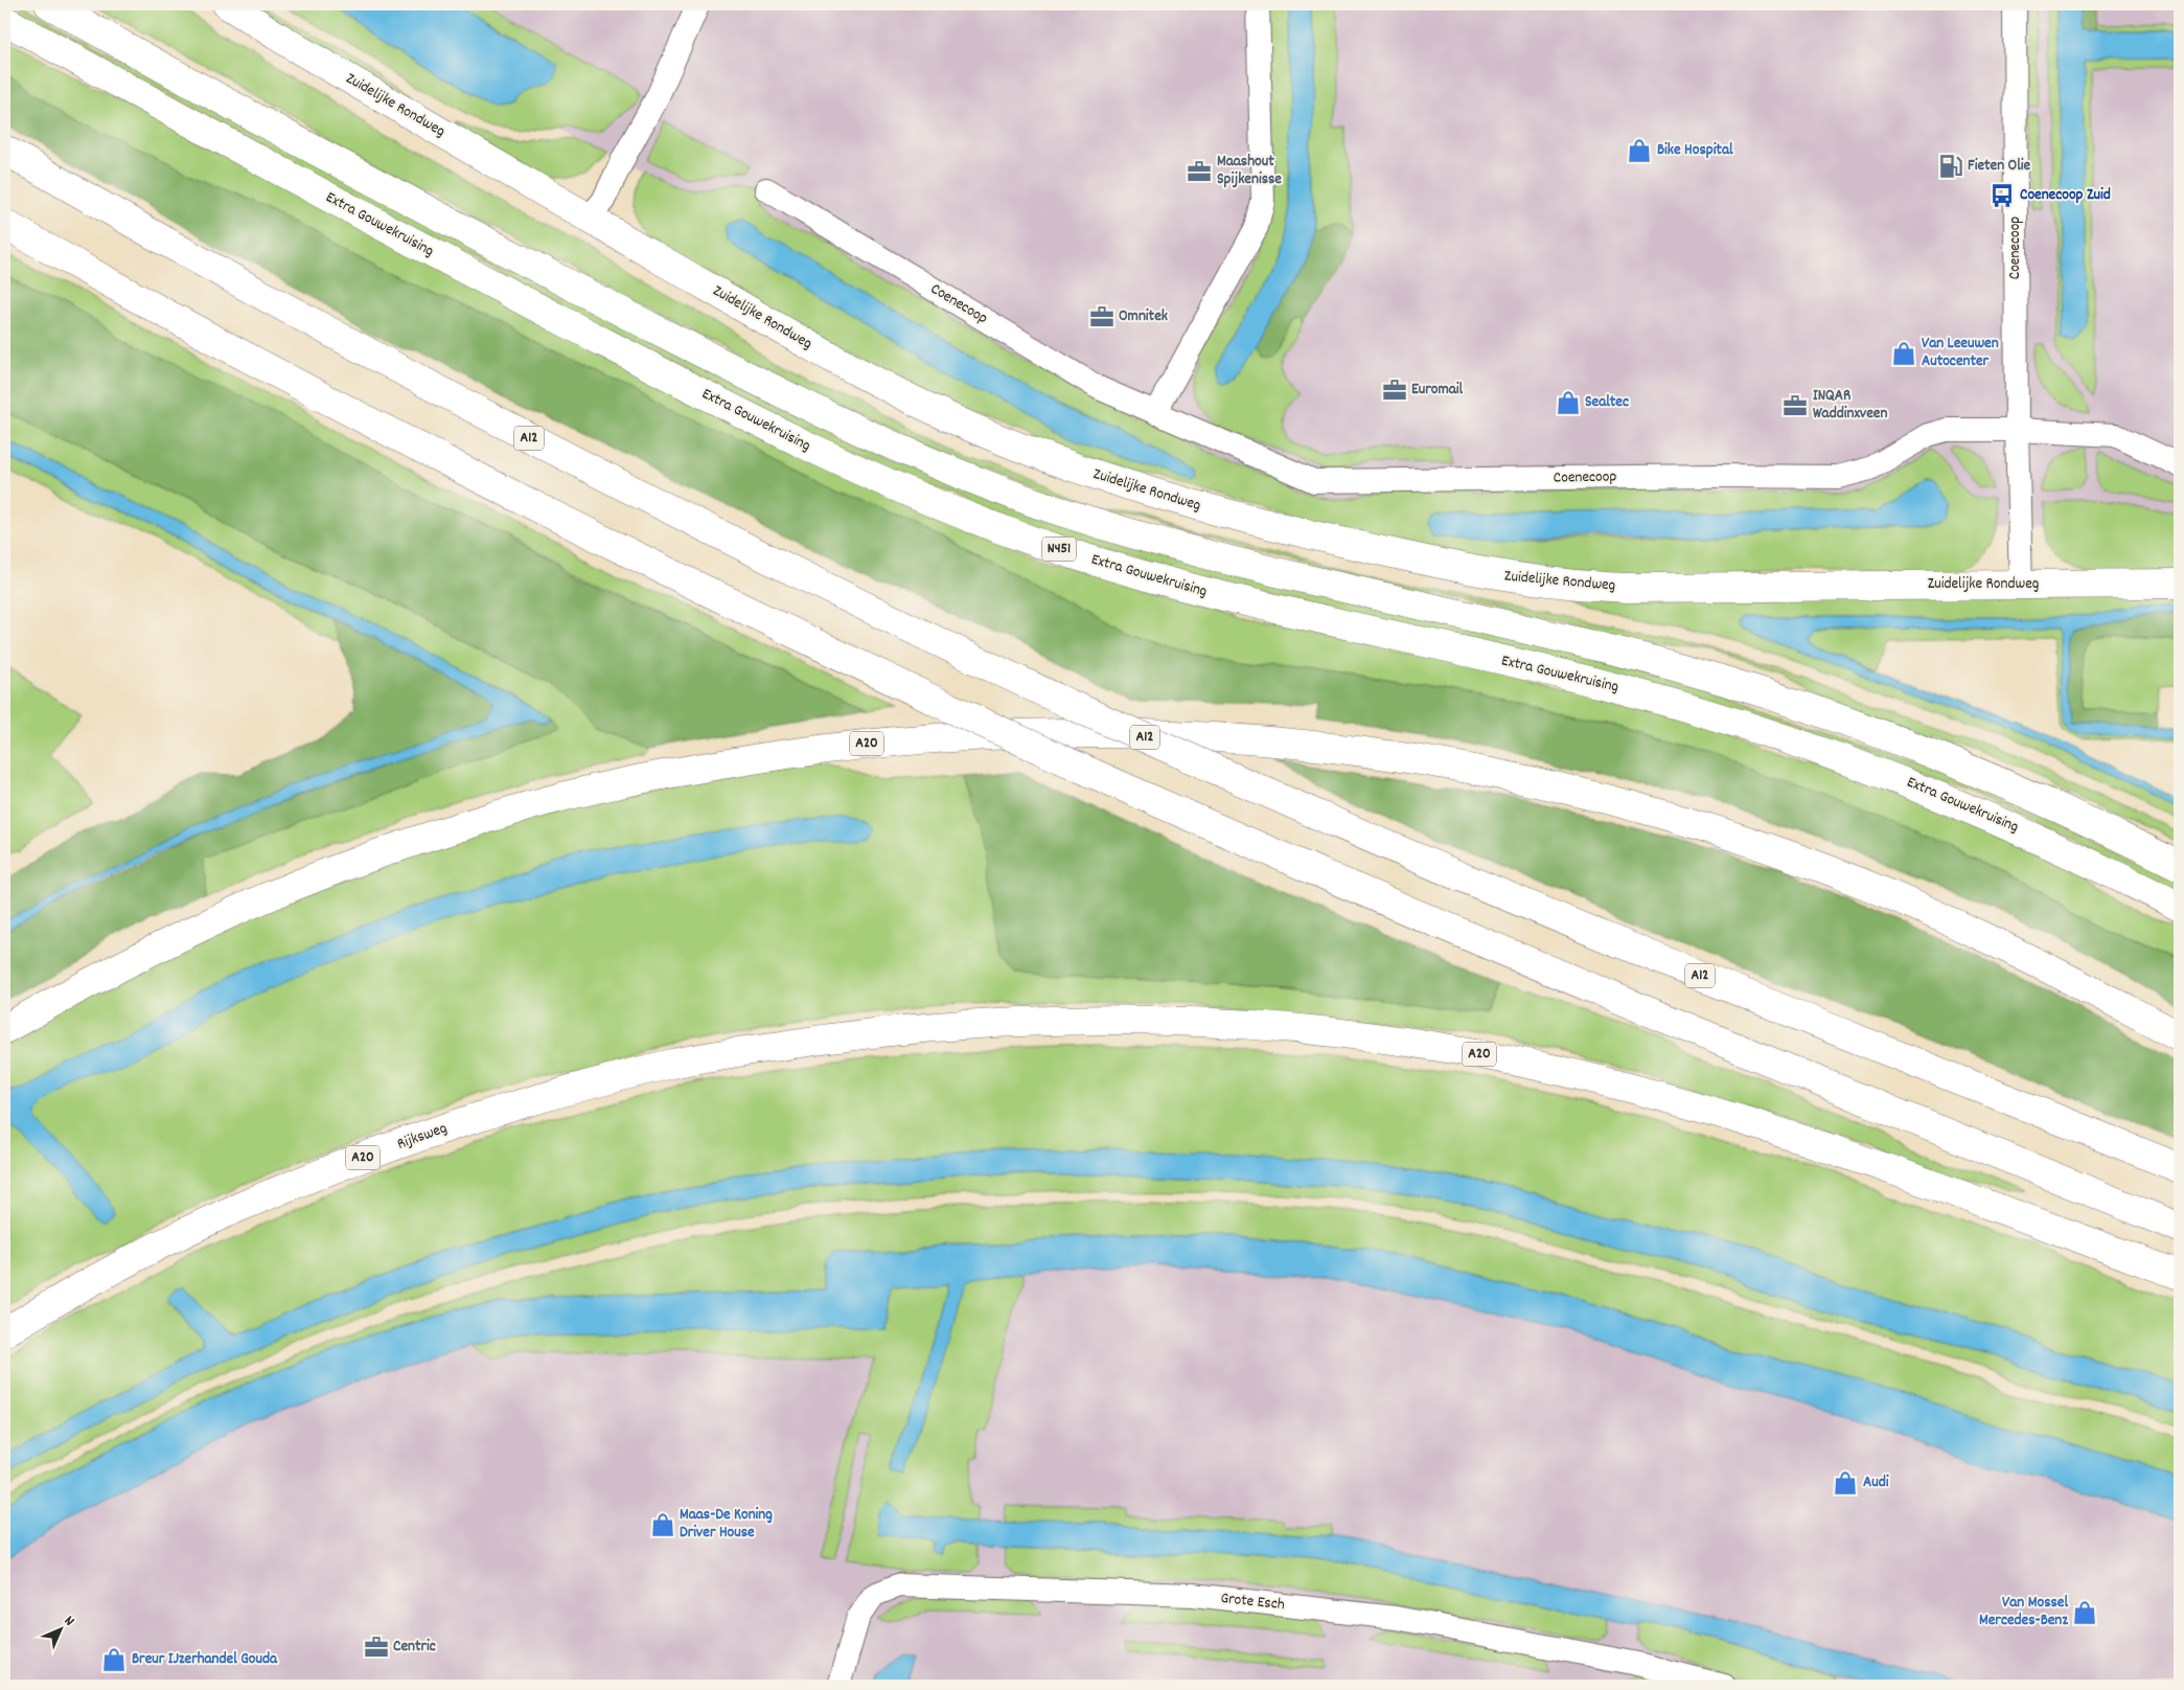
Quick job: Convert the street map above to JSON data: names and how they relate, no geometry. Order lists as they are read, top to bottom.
{
  "streets": {
    "main road": [
      "Zuidelijke Rondweg",
      "Extra Gouwekruising",
      "A12",
      "N451",
      "A20",
      "Rijksweg"
    ],
    "street": ["Coenecoop", "Grote Esch"]
  },
  "crossings": [
    ["Zuidelijke Rondweg", "Coenecoop"]
  ],
  "places": {
    "shop": [
      "Bike Hospital",
      "Van Leeuwen Autocenter",
      "Sealtec",
      "Audi",
      "Maas-De Koning Driver House",
      "Van Mossel Mercedes-Benz",
      "Breur IJzerhandel Gouda"
    ],
    "fuel station": ["Fieten Olie"],
    "office": [
      "Maashout Spijkenisse",
      "Omnitek",
      "Euromail",
      "INQAR Waddinxveen",
      "Centric"
    ],
    "bus stop": ["Coenecoop Zuid"]
  },
  "north": "top right"
}
